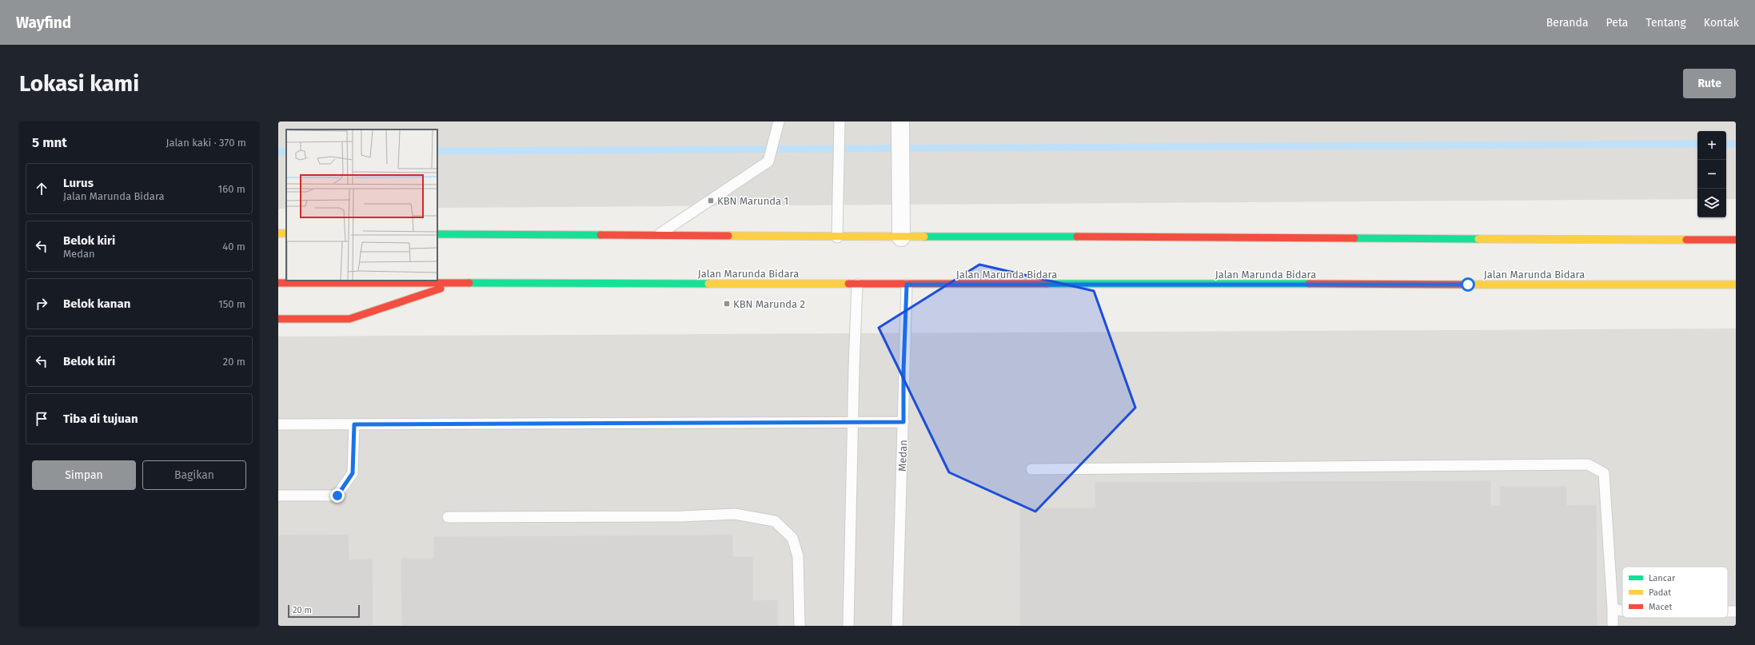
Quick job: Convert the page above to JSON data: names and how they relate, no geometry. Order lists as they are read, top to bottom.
{
  "streets": {
    "main road": ["Jalan Marunda Bidara"],
    "lane": ["Medan"]
  },
  "crossings": [
    ["Jalan Marunda Bidara", "Medan"]
  ],
  "places": {
    "transit": ["KBN Marunda 1", "KBN Marunda 2"]
  },
  "legend": ["Lancar", "Padat", "Macet"],
  "scale_bar": "20 m",
  "page": {
    "header": "Wayfind",
    "nav": [
      "Beranda",
      "Peta",
      "Tentang",
      "Kontak"
    ],
    "buttons": [
      "Rute",
      ["Simpan", "Bagikan"]
    ],
    "title": "Lokasi kami",
    "heading": ["5 mnt", "Jalan kaki · 370 m"],
    "map_buttons": ["+", "−"],
    "list": [
      ["Lurus", "Jalan Marunda Bidara", "160 m"],
      ["Belok kiri", "Medan", "40 m"],
      ["Belok kanan", "150 m"],
      ["Belok kiri", "20 m"],
      "Tiba di tujuan"
    ],
    "scale": "20 m"
  }
}
